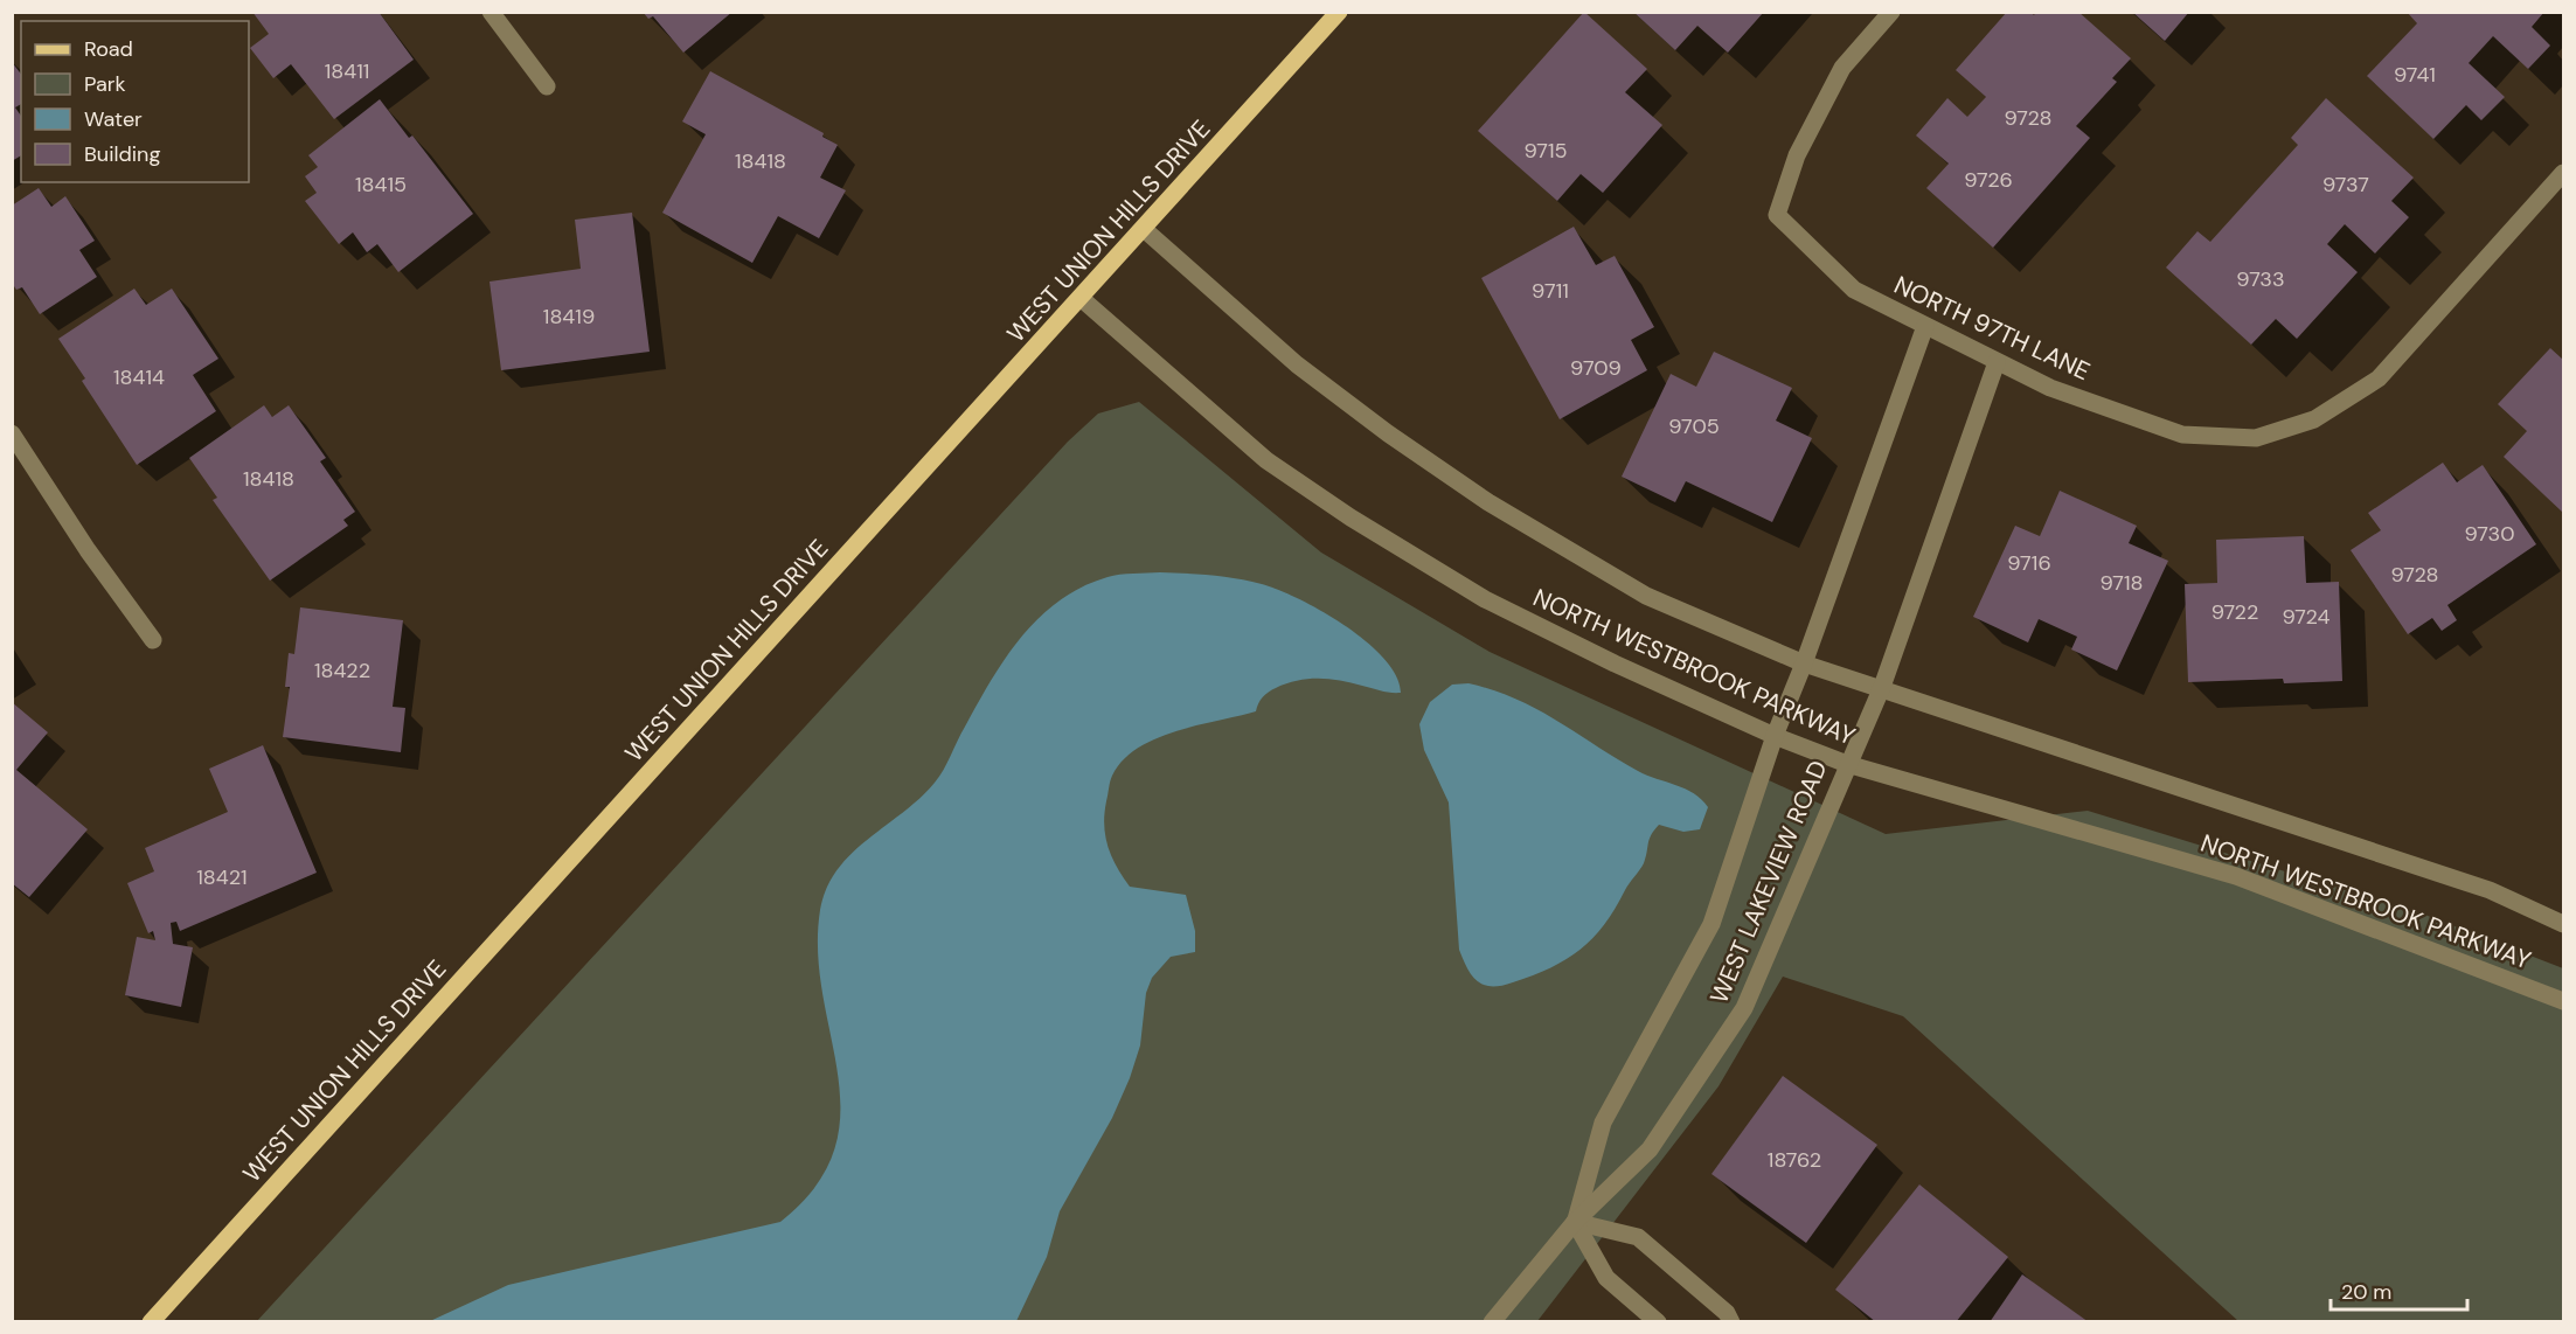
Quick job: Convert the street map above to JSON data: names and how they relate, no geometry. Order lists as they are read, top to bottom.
{
  "streets": {
    "main road": ["WEST UNION HILLS DRIVE"],
    "street": ["NORTH 97TH LANE", "NORTH WESTBROOK PARKWAY", "WEST LAKEVIEW ROAD"]
  },
  "crossings": [
    ["WEST UNION HILLS DRIVE", "NORTH WESTBROOK PARKWAY"],
    ["NORTH 97TH LANE", "WEST LAKEVIEW ROAD"],
    ["NORTH WESTBROOK PARKWAY", "WEST LAKEVIEW ROAD"]
  ],
  "house_numbers": [
    "18411",
    "9741",
    "9728",
    "9715",
    "18418",
    "9726",
    "18415",
    "9737",
    "9733",
    "9711",
    "18419",
    "9709",
    "18414",
    "9705",
    "18418",
    "9730",
    "9716",
    "9728",
    "9718",
    "9722",
    "9724",
    "18422",
    "18421",
    "18762"
  ],
  "legend": [
    "Road",
    "Park",
    "Water",
    "Building"
  ],
  "scale_bar": "20 m"
}
